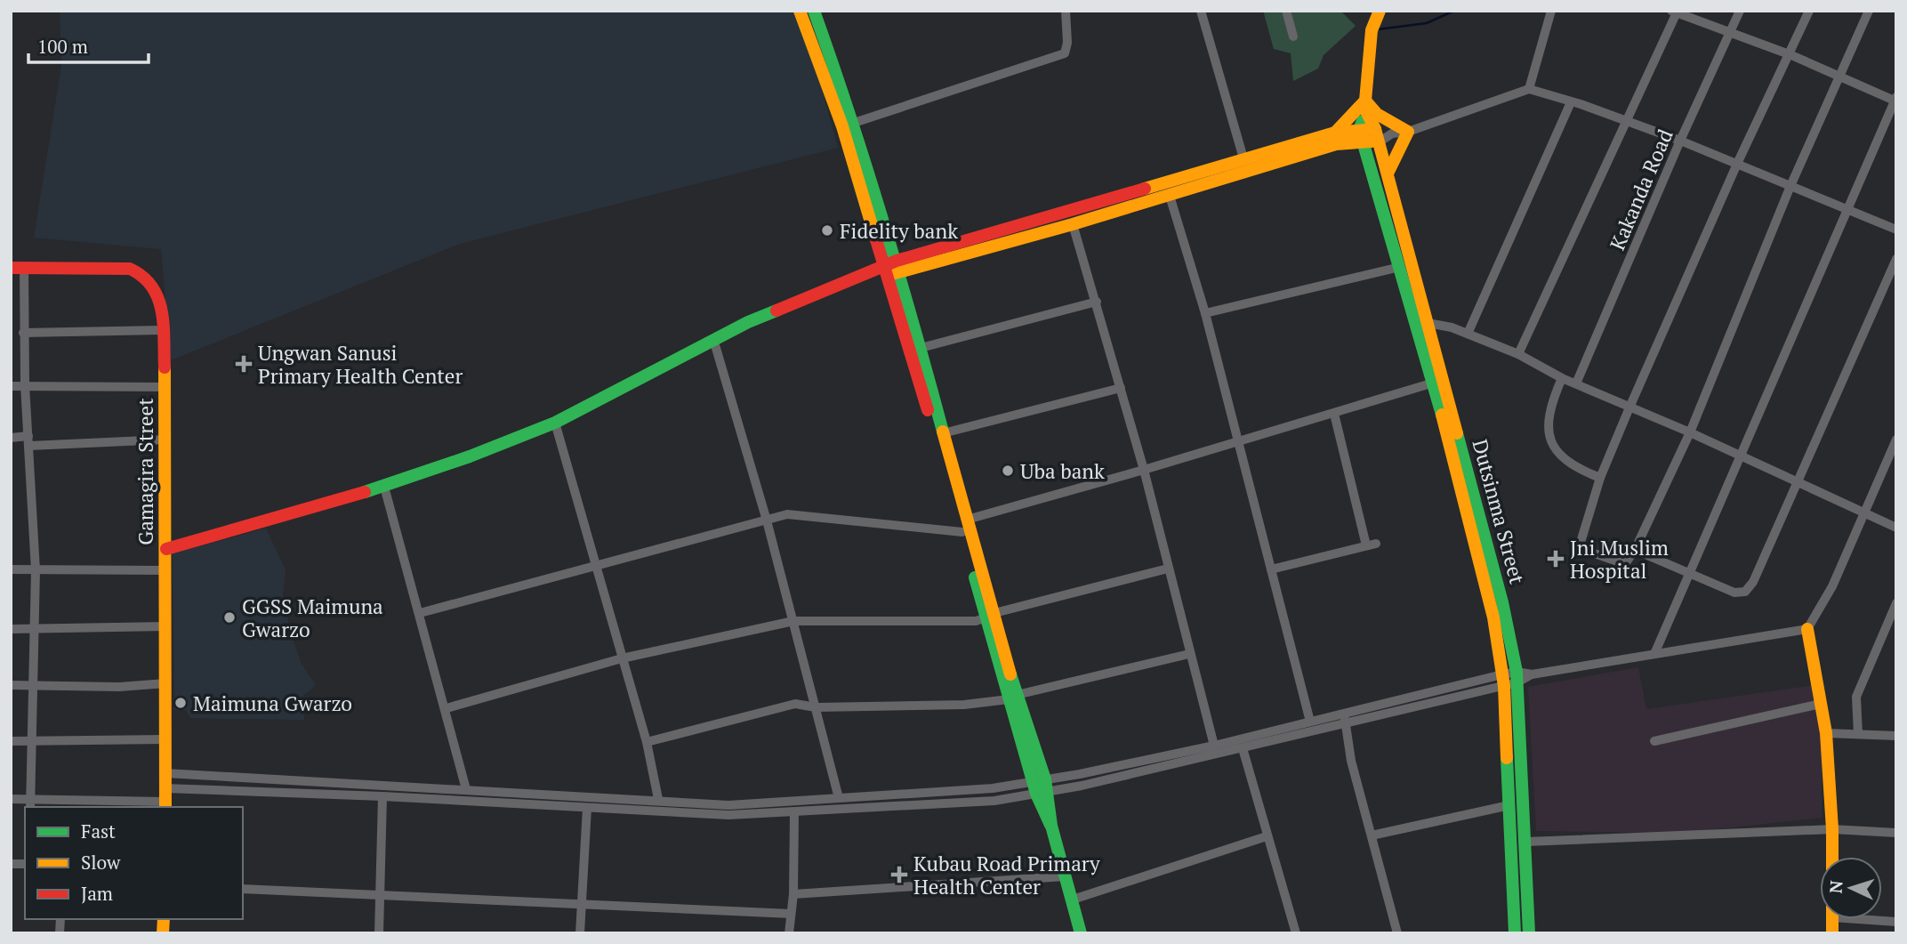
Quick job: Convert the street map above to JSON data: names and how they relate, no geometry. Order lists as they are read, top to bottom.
{
  "streets": {
    "street": ["Kakanda Road", "Gamagira Street", "Dutsinma Street"]
  },
  "places": {
    "other": [
      "Fidelity bank",
      "Uba bank",
      "GGSS Maimuna Gwarzo",
      "Maimuna Gwarzo"
    ],
    "health": ["Ungwan Sanusi Primary Health Center", "Jni Muslim Hospital", "Kubau Road Primary Health Center"]
  },
  "legend": ["Fast", "Slow", "Jam"],
  "scale_bar": "100 m",
  "north": "left"
}
